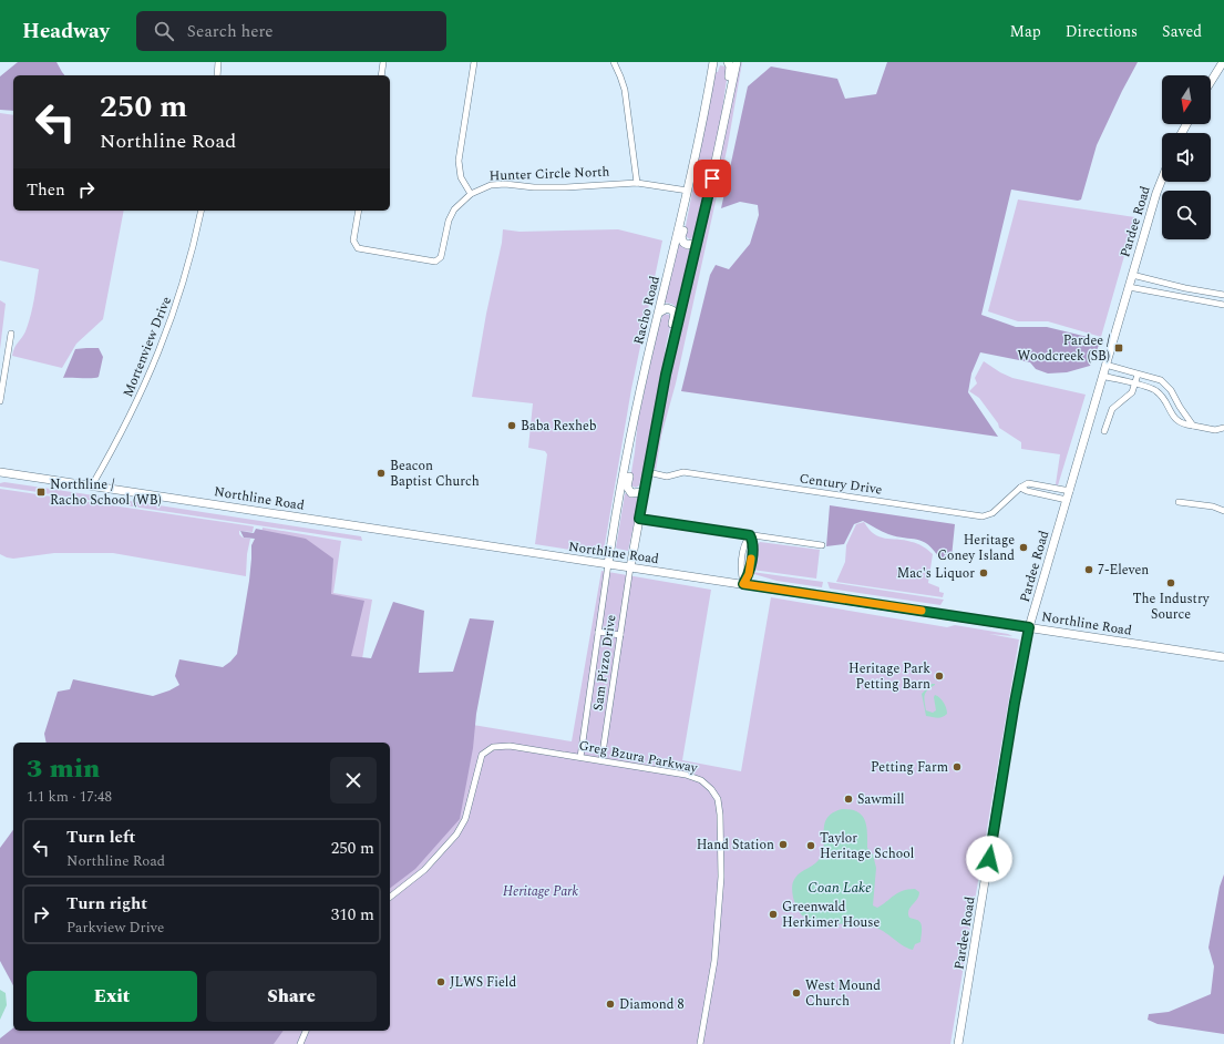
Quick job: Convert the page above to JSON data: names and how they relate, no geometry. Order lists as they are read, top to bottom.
{
  "streets": {
    "main road": ["Pardee Road", "Racho Road", "Northline Road"],
    "street": [
      "Hunter Circle North",
      "Mortenview Drive",
      "Century Drive",
      "Sam Pizzo Drive",
      "Greg Bzura Parkway"
    ]
  },
  "crossings": [
    ["Hunter Circle North", "Racho Road"],
    ["Pardee Road", "Northline Road"],
    ["Racho Road", "Northline Road"],
    ["Racho Road", "Sam Pizzo Drive"],
    ["Mortenview Drive", "Northline Road"],
    ["Northline Road", "Sam Pizzo Drive"],
    ["Sam Pizzo Drive", "Greg Bzura Parkway"]
  ],
  "water": ["Coan Lake"],
  "parks": ["Heritage Park"],
  "places": {
    "transit": ["Pardee / Woodcreek (SB)", "Northline / Racho School (WB)"],
    "other": [
      "Baba Rexheb",
      "Beacon Baptist Church",
      "Heritage Coney Island",
      "7-Eleven",
      "Mac's Liquor",
      "The Industry Source",
      "Heritage Park Petting Barn",
      "Petting Farm",
      "Sawmill",
      "Hand Station",
      "Taylor Heritage School",
      "Greenwald Herkimer House",
      "JLWS Field",
      "West Mound Church",
      "Diamond 8"
    ]
  },
  "north": "bottom",
  "page": {
    "header": "Headway",
    "search": "Search here",
    "nav": ["Map", "Directions", "Saved"],
    "turn": ["250 m", "Northline Road"],
    "then": "Then",
    "heading": ["3 min", "1.1 km · 17:48"],
    "list": [
      {
        "name": "Turn left",
        "note": "Northline Road",
        "value": "250 m"
      },
      {
        "name": "Turn right",
        "note": "Parkview Drive",
        "value": "310 m"
      }
    ],
    "buttons": ["Exit", "Share"]
  }
}
